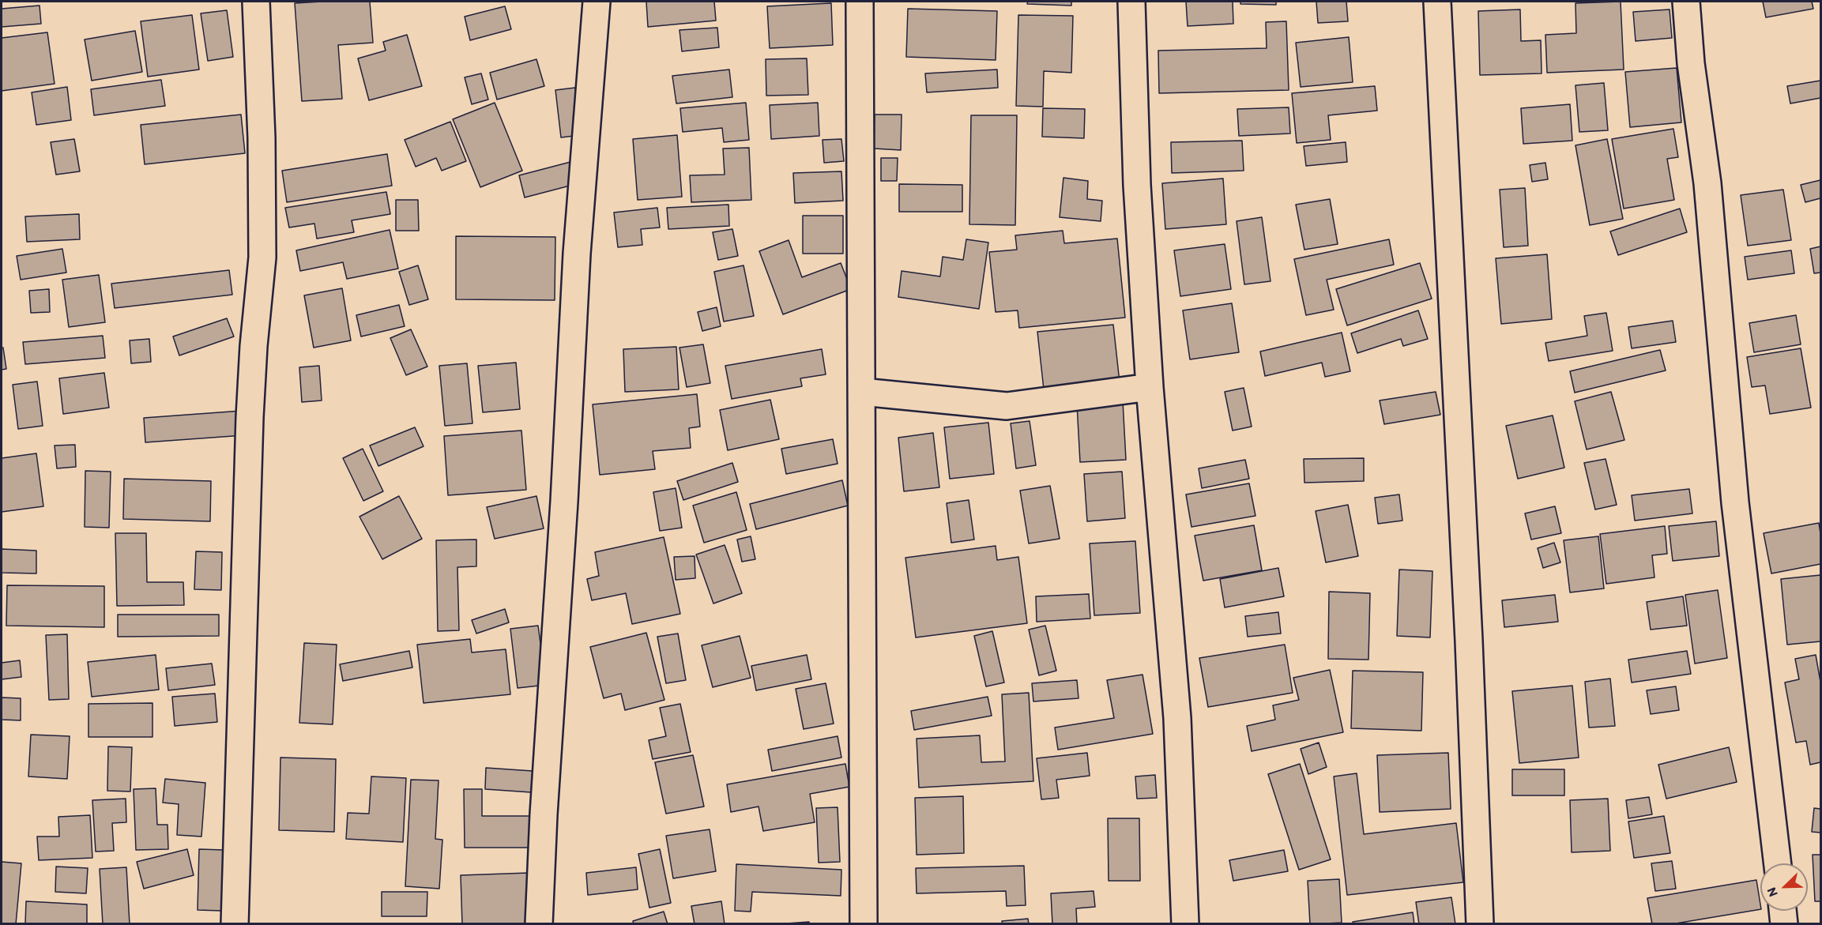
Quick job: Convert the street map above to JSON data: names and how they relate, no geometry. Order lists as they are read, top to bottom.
{
  "north": "bottom left"
}
